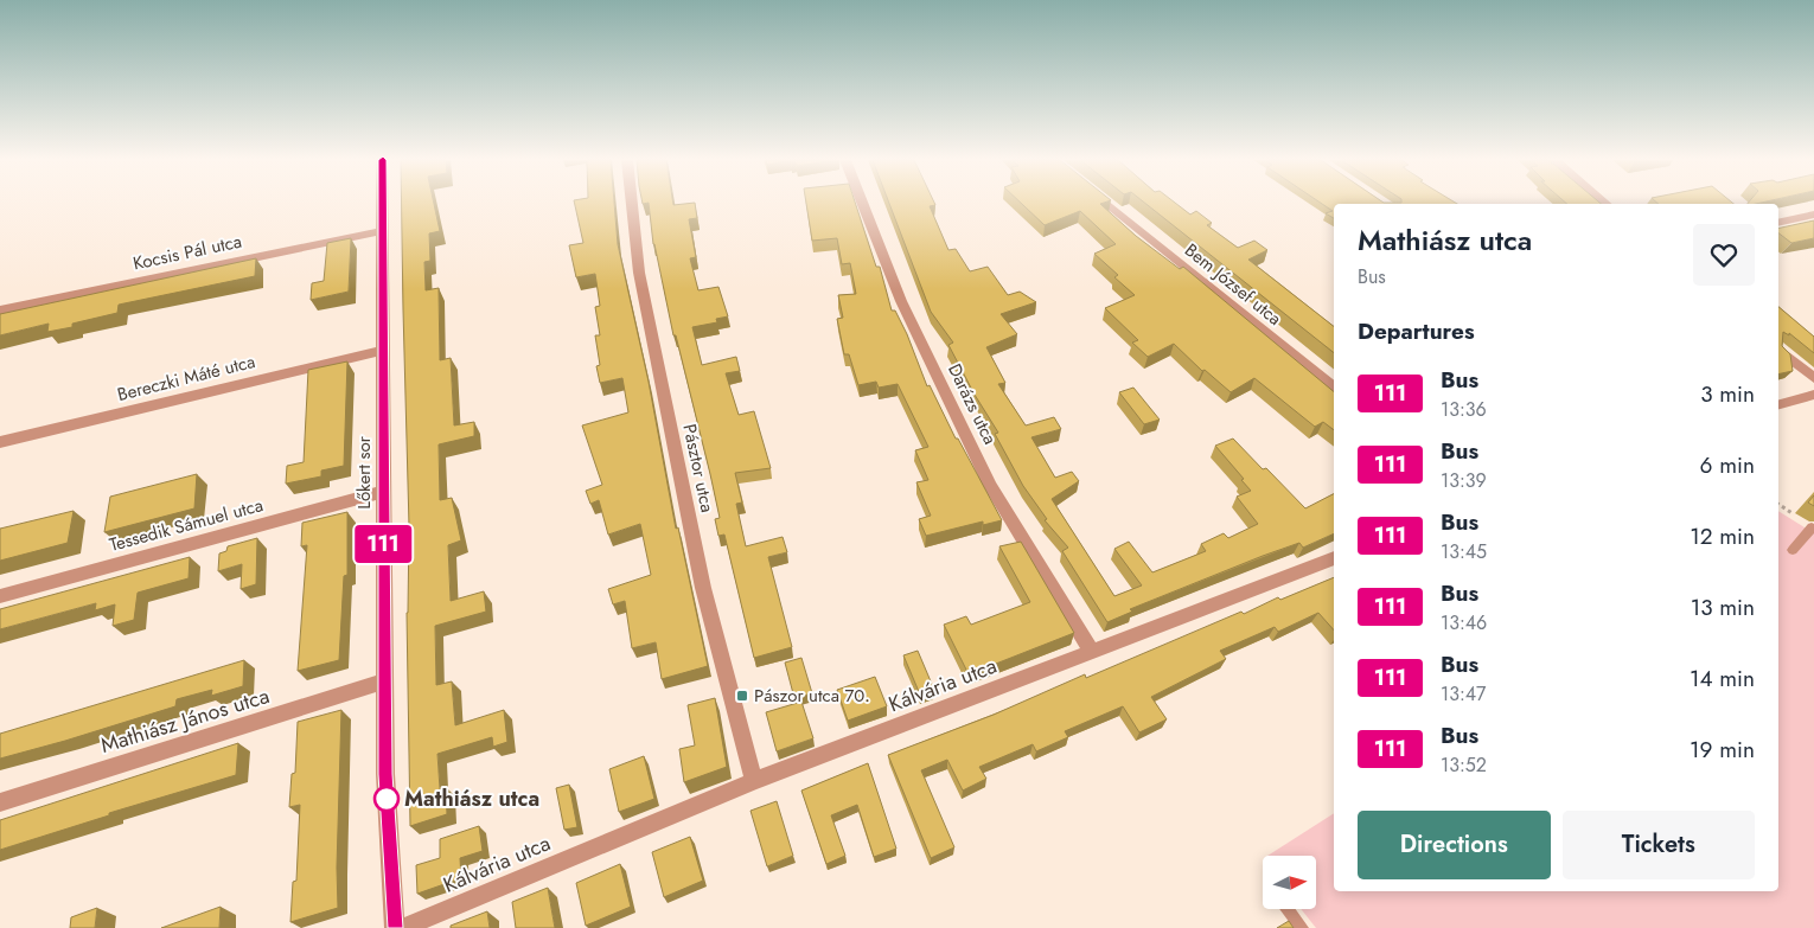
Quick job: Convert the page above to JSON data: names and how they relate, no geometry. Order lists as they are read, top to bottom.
{
  "streets": {
    "street": [
      "Kocsis Pál utca",
      "Bem József utca",
      "Bereczki Máté utca",
      "Darázs utca",
      "Pásztor utca",
      "Lőkert sor",
      "Tessedik Sámuel utca",
      "Kálvária utca",
      "Mathiász János utca"
    ]
  },
  "crossings": [
    ["Kocsis Pál utca", "Lőkert sor"],
    ["Bereczki Máté utca", "Lőkert sor"],
    ["Darázs utca", "Kálvária utca"],
    ["Pásztor utca", "Kálvária utca"],
    ["Lőkert sor", "Tessedik Sámuel utca"],
    ["Lőkert sor", "Mathiász János utca"]
  ],
  "places": {
    "transit": ["Pászor utca 70."],
    "other": ["Mathiász utca"]
  },
  "lines": ["bus line 111"],
  "north": "right",
  "page": {
    "on_map": "111",
    "heading": [
      ["Mathiász utca", "Bus"],
      "Departures"
    ],
    "list": [
      {
        "mark": "111",
        "name": "Bus",
        "note": "13:36",
        "value": "3 min"
      },
      {
        "mark": "111",
        "name": "Bus",
        "note": "13:39",
        "value": "6 min"
      },
      {
        "mark": "111",
        "name": "Bus",
        "note": "13:45",
        "value": "12 min"
      },
      {
        "mark": "111",
        "name": "Bus",
        "note": "13:46",
        "value": "13 min"
      },
      {
        "mark": "111",
        "name": "Bus",
        "note": "13:47",
        "value": "14 min"
      },
      {
        "mark": "111",
        "name": "Bus",
        "note": "13:52",
        "value": "19 min"
      }
    ],
    "buttons": ["Directions", "Tickets"]
  }
}
